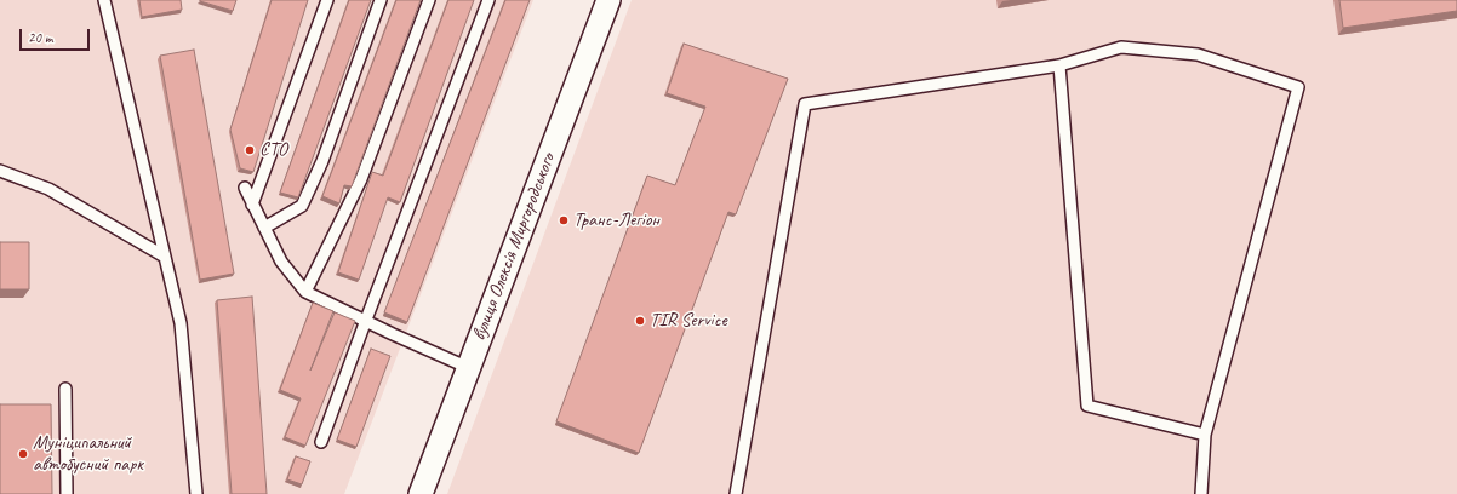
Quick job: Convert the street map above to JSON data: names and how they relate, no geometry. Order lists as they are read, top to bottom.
{
  "streets": {
    "street": ["вулиця Олексія Миргородського"]
  },
  "places": [
    "СТО",
    "Транс-Легіон",
    "TIR Service",
    "Муніципальний автобусний парк"
  ],
  "scale_bar": "20 m"
}
